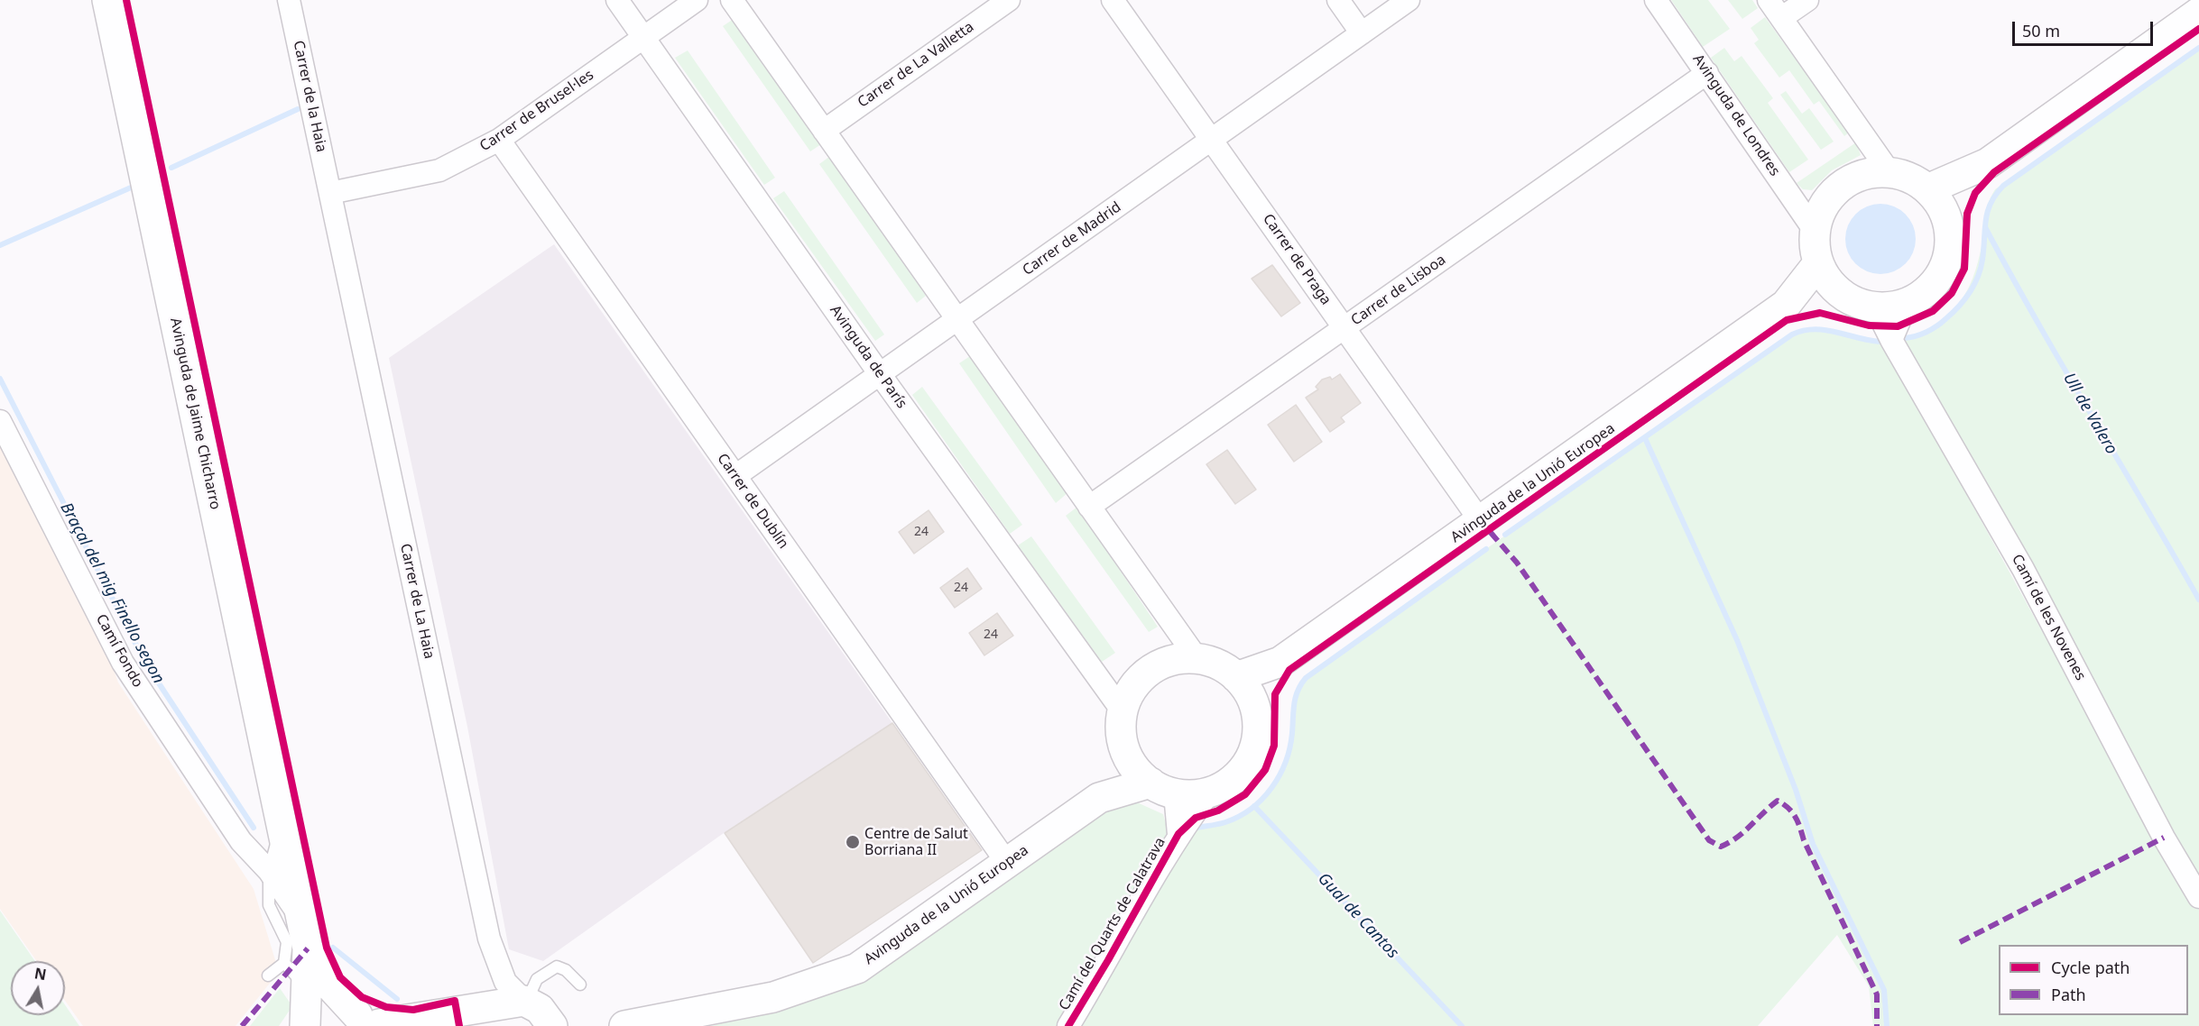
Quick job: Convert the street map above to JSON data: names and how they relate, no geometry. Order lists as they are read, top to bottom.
{
  "streets": {
    "street": [
      "Carrer de La Valletta",
      "Carrer de la Haia",
      "Carrer de Brusel·les",
      "Avinguda de Londres",
      "Carrer de Madrid",
      "Carrer de Praga",
      "Carrer de Lisboa",
      "Avinguda de París",
      "Avinguda de Jaime Chicharro",
      "Avinguda de la Unió Europea",
      "Carrer de Dublín",
      "Carrer de La Haia",
      "Camí de les Novenes",
      "Camí Fondo",
      "Camí del Quarts de Calatrava"
    ]
  },
  "crossings": [
    ["Carrer de la Haia", "Carrer de Brusel·les"],
    ["Carrer de la Haia", "Carrer de La Haia"],
    ["Carrer de Brusel·les", "Avinguda de París"],
    ["Carrer de Brusel·les", "Carrer de Dublín"],
    ["Carrer de Brusel·les", "Carrer de La Haia"],
    ["Avinguda de Londres", "Carrer de Lisboa"],
    ["Avinguda de Londres", "Avinguda de la Unió Europea"],
    ["Avinguda de Londres", "Camí de les Novenes"],
    ["Carrer de Madrid", "Carrer de Praga"],
    ["Carrer de Madrid", "Avinguda de París"],
    ["Carrer de Madrid", "Carrer de Dublín"],
    ["Carrer de Praga", "Carrer de Lisboa"],
    ["Carrer de Praga", "Avinguda de la Unió Europea"],
    ["Avinguda de París", "Avinguda de la Unió Europea"],
    ["Avinguda de París", "Camí del Quarts de Calatrava"],
    ["Avinguda de Jaime Chicharro", "Camí Fondo"],
    ["Avinguda de la Unió Europea", "Carrer de Dublín"],
    ["Avinguda de la Unió Europea", "Camí de les Novenes"],
    ["Avinguda de la Unió Europea", "Camí del Quarts de Calatrava"]
  ],
  "water": ["Ull de Valero", "Braçal del mig Finello segon", "Gual de Cantos"],
  "places": ["Centre de Salut Borriana II"],
  "house_numbers": ["24", "24", "24"],
  "legend": ["Cycle path", "Path"],
  "scale_bar": "50 m",
  "north": "top"
}
